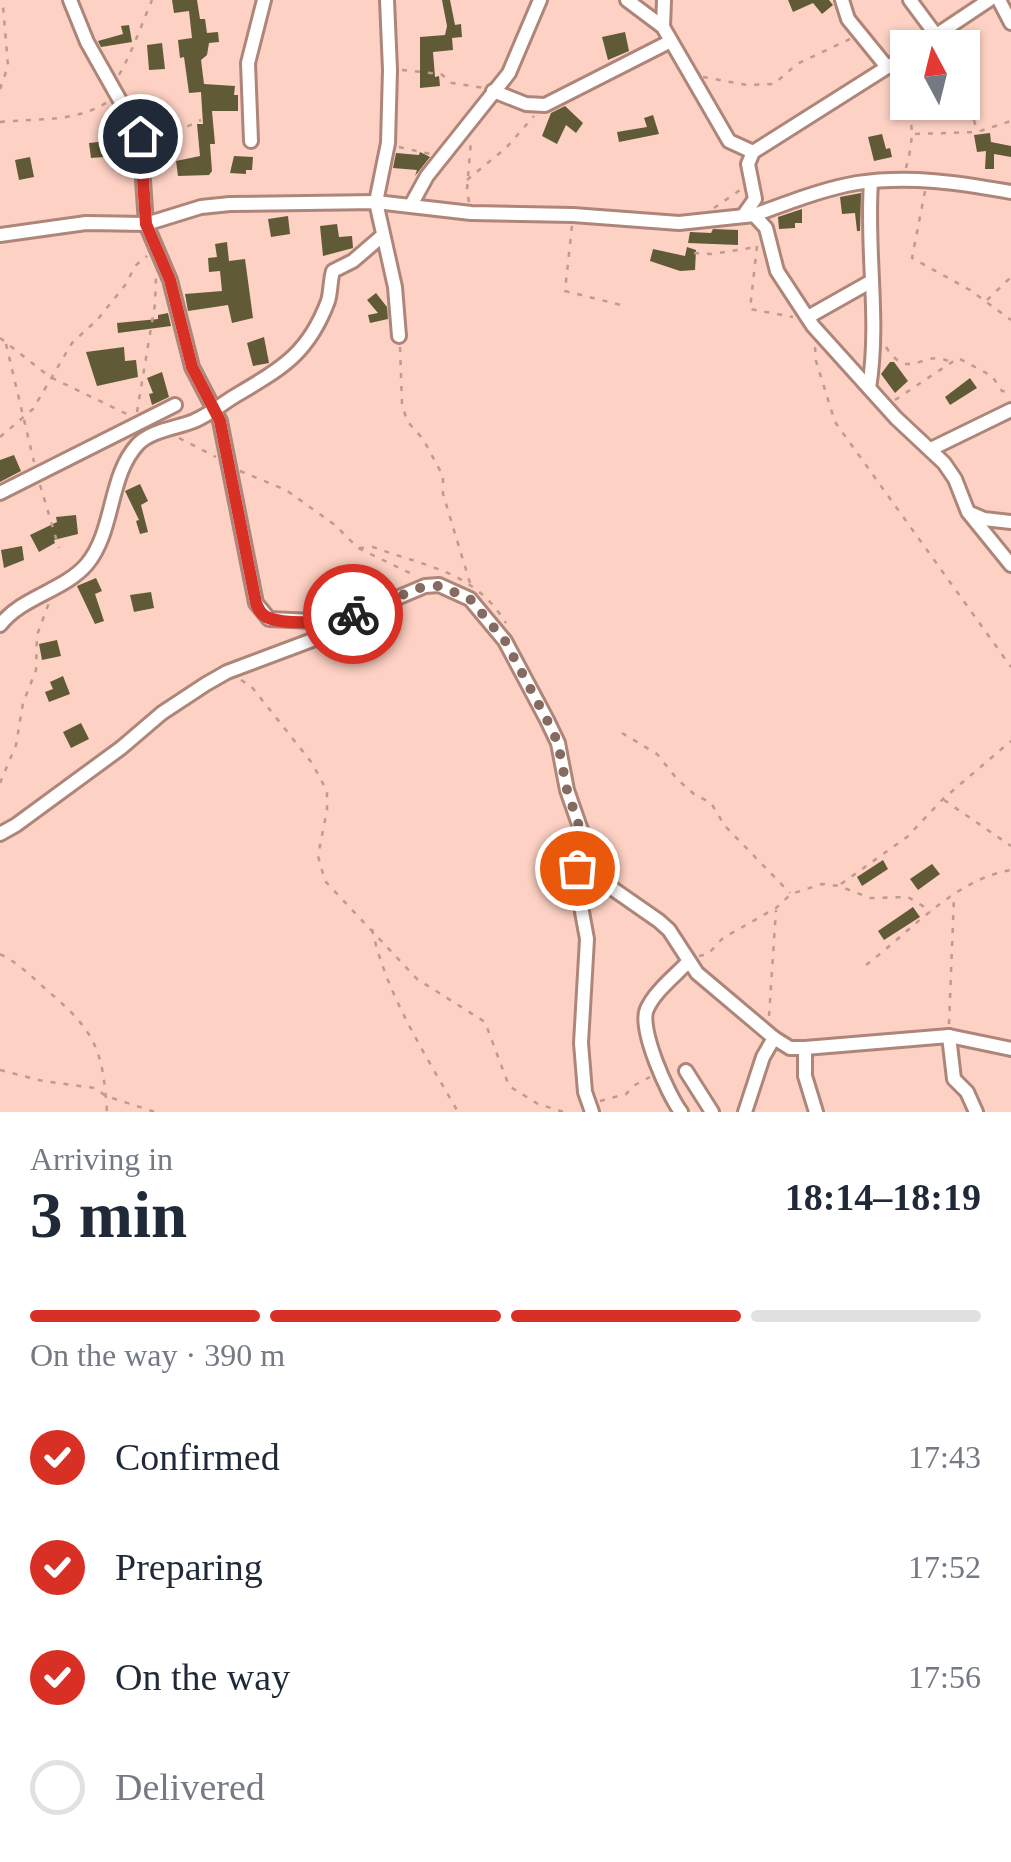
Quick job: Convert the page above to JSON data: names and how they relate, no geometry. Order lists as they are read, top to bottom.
{
  "north": "top",
  "page": {
    "heading": ["3 min", "Arriving in", "18:14–18:19"],
    "bar": "On the way · 390 m",
    "list": [
      ["Confirmed", "17:43"],
      ["Preparing", "17:52"],
      ["On the way", "17:56"],
      "Delivered"
    ]
  }
}
